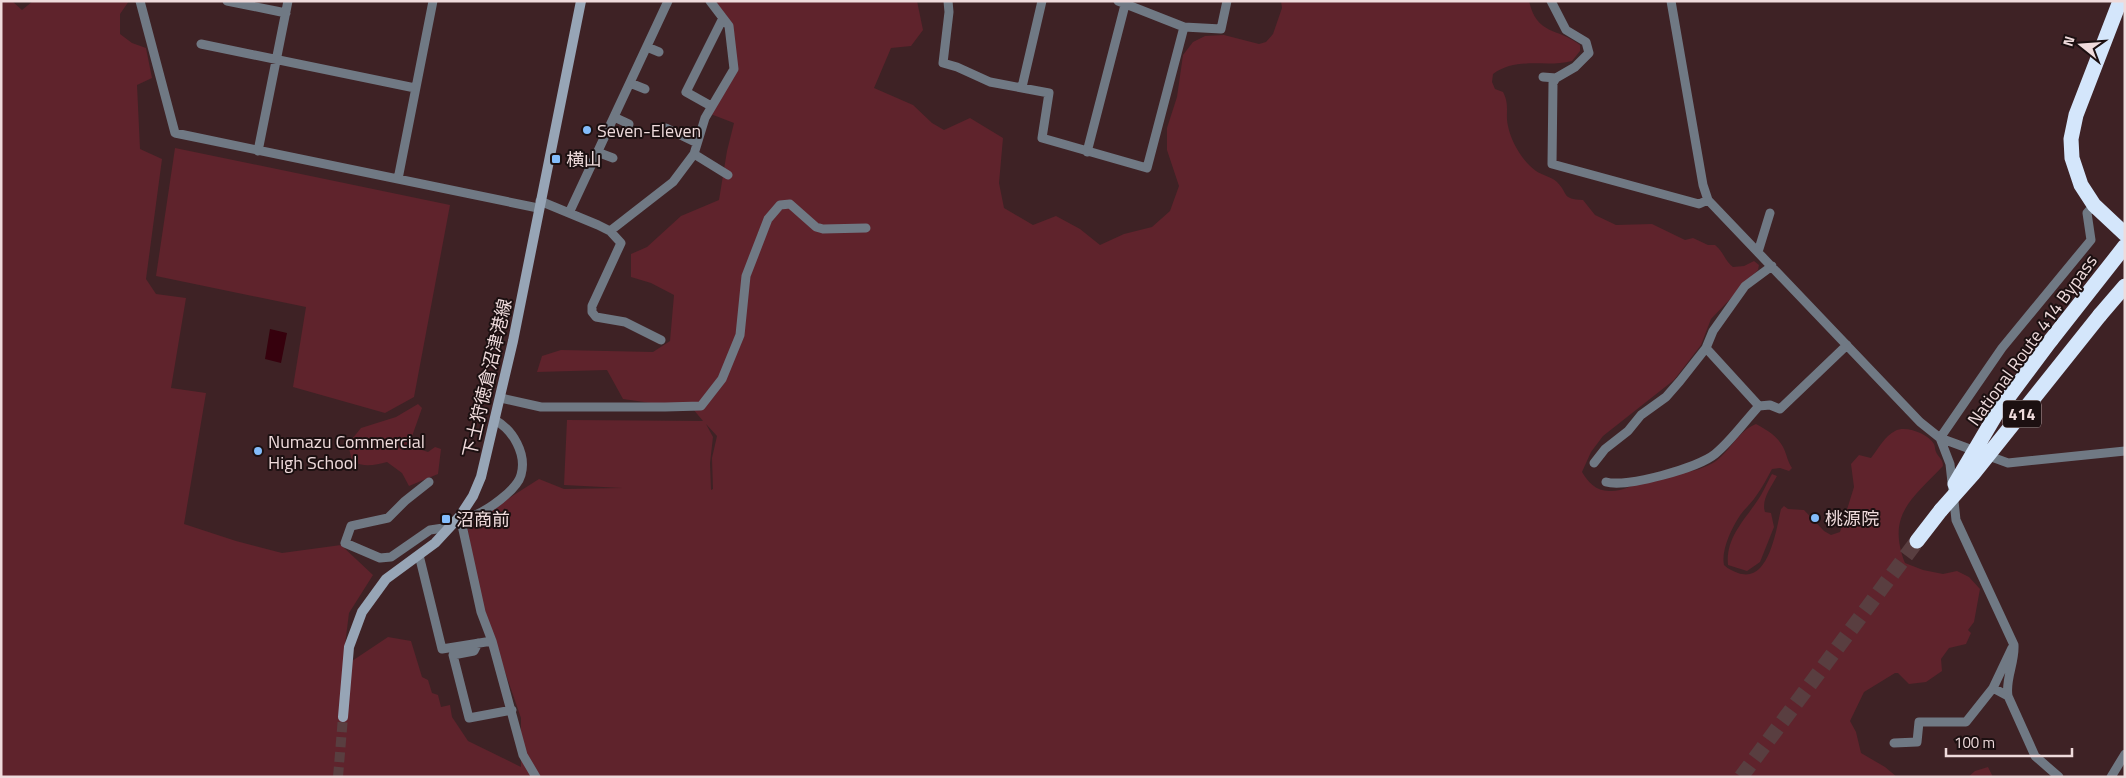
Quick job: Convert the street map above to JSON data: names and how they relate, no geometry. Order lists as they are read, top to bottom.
{
  "streets": {
    "highway": ["National Route 414 Bypass", "414"],
    "main road": ["下土狩徳倉沼津港線"]
  },
  "places": {
    "other": ["Seven-Eleven", "Numazu Commercial High School", "桃源院"],
    "transit": ["横山", "沼商前"]
  },
  "scale_bar": "100 m",
  "north": "left"
}
